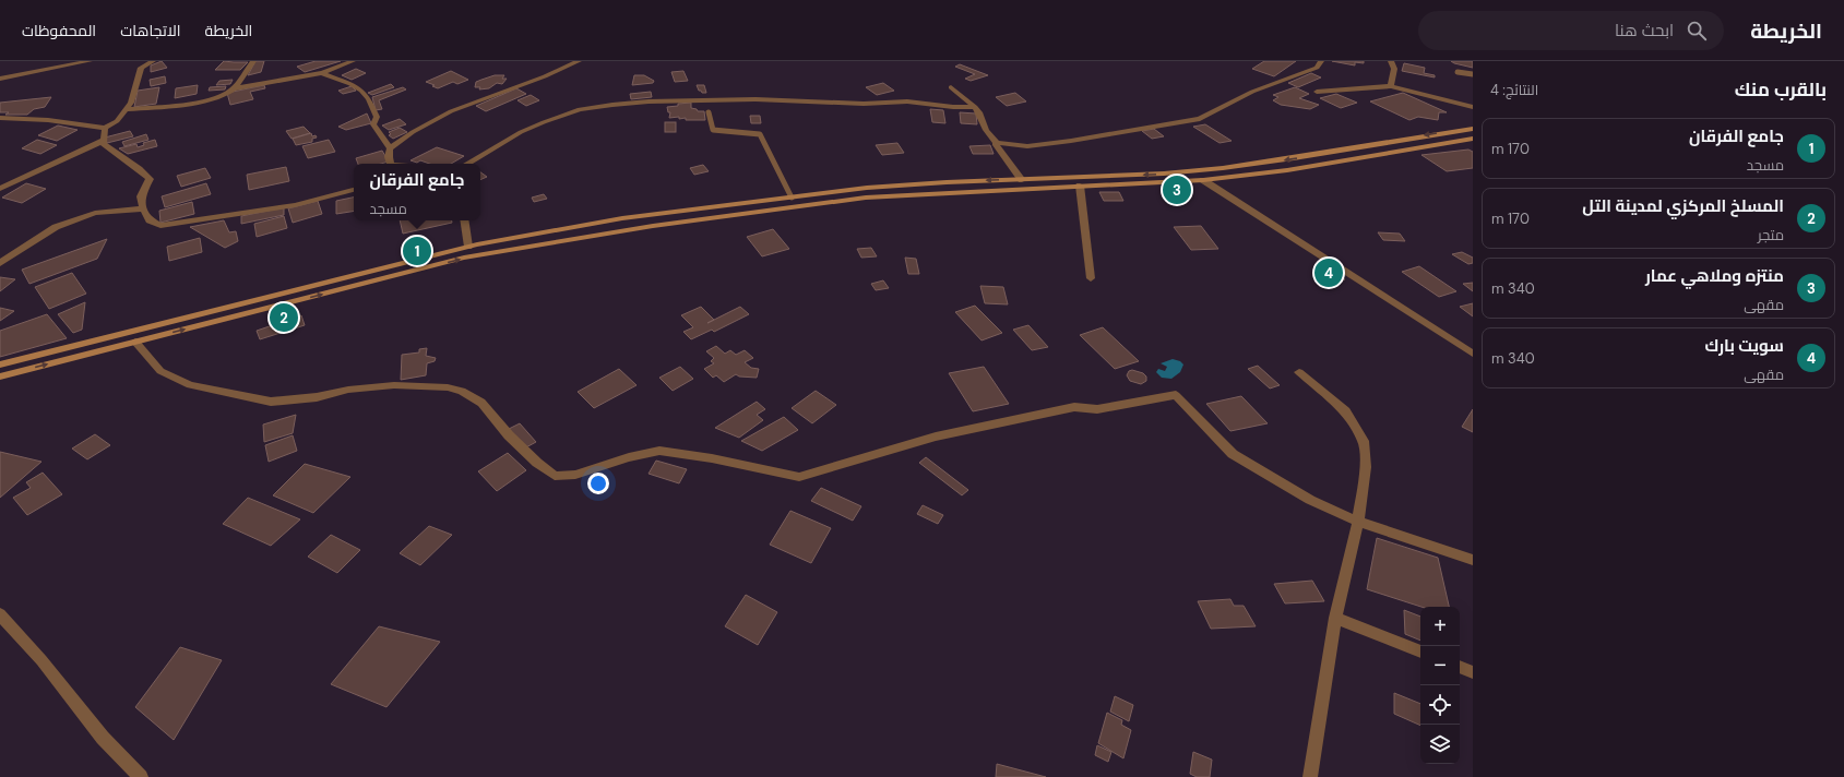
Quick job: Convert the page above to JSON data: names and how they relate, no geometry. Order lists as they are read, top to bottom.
{
  "page": {
    "header": "الخريطة",
    "search": "ابحث هنا",
    "nav": ["الخريطة", "الاتجاهات", "المحفوظات"],
    "heading": ["بالقرب منك", "النتائج: 4"],
    "list": [
      {
        "mark": "1",
        "name": "جامع الفرقان",
        "note": "مسجد",
        "value": "170 m"
      },
      {
        "mark": "2",
        "name": "المسلخ المركزي لمدينة التل",
        "note": "متجر",
        "value": "170 m"
      },
      {
        "mark": "3",
        "name": "منتزه وملاهي عمار",
        "note": "مقهى",
        "value": "340 m"
      },
      {
        "mark": "4",
        "name": "سويت بارك",
        "note": "مقهى",
        "value": "340 m"
      }
    ],
    "popup": ["جامع الفرقان", "مسجد"],
    "pins": [
      "3",
      "1",
      "4",
      "2"
    ],
    "map_buttons": ["+", "−"]
  }
}
